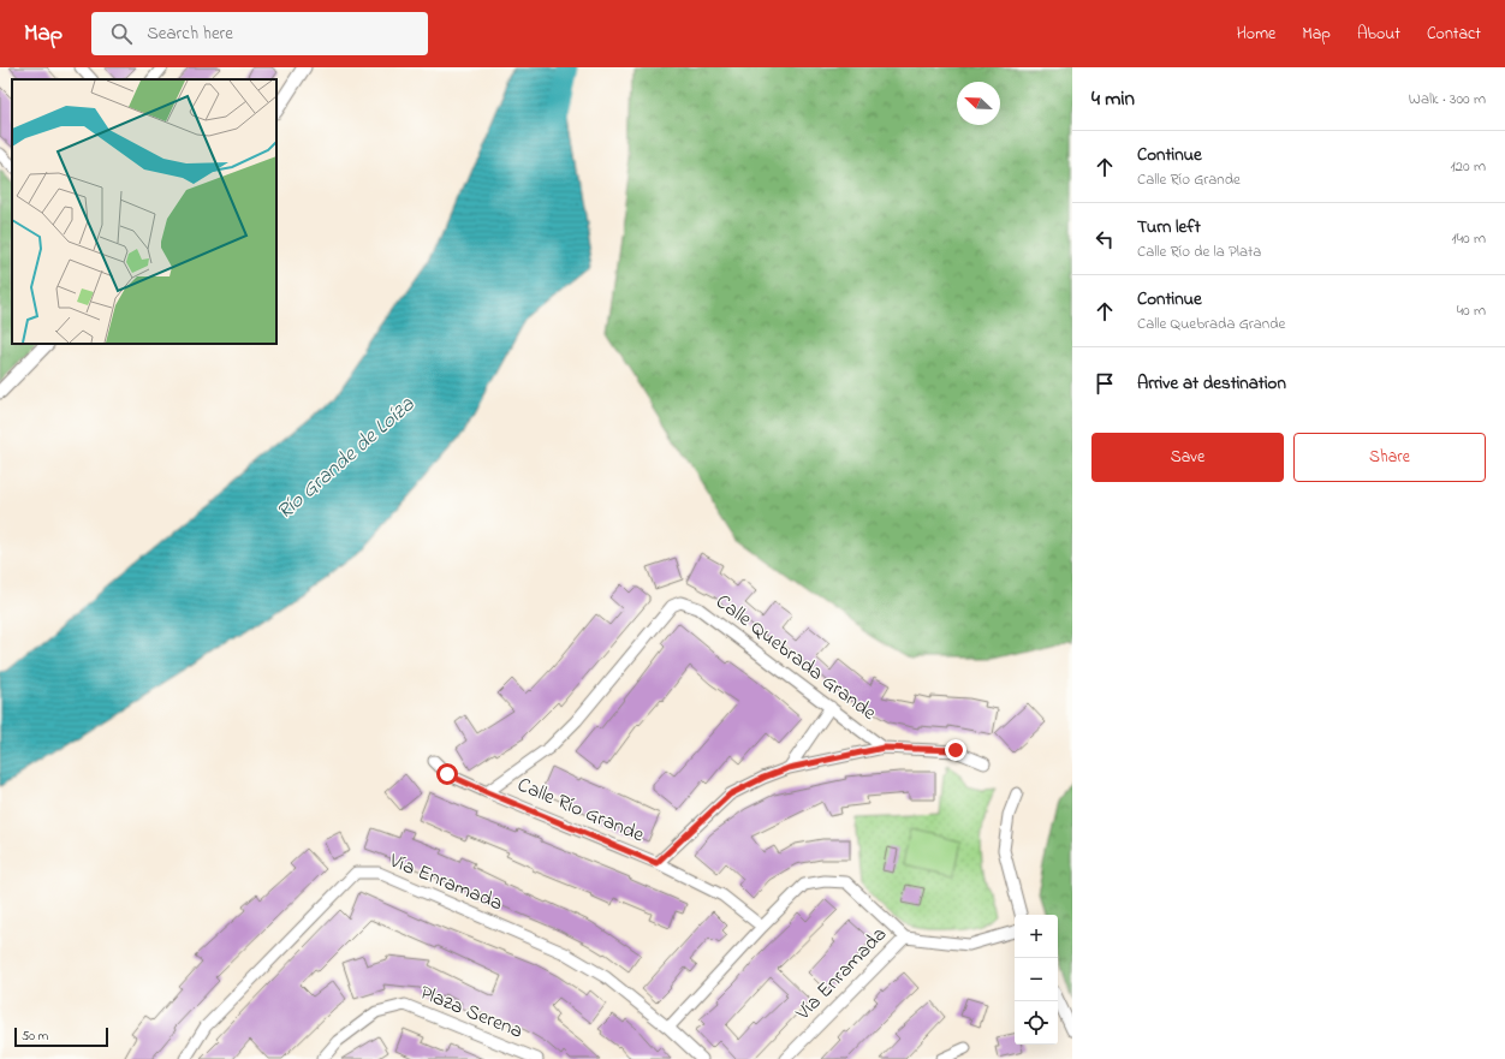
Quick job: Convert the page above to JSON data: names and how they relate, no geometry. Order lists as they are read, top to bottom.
{
  "streets": {
    "street": [
      "Calle Quebrada Grande",
      "Calle Río Grande",
      "Vía Enramada",
      "Plaza Serena"
    ]
  },
  "crossings": [
    ["Calle Quebrada Grande", "Calle Río Grande"]
  ],
  "water": ["Río Grande de Loíza"],
  "scale_bar": "50 m",
  "north": "top left",
  "page": {
    "header": "Map",
    "search": "Search here",
    "nav": [
      "Home",
      "Map",
      "About",
      "Contact"
    ],
    "heading": ["4 min", "Walk · 300 m"],
    "list": [
      ["Continue", "Calle Río Grande", "120 m"],
      ["Turn left", "Calle Río de la Plata", "140 m"],
      ["Continue", "Calle Quebrada Grande", "40 m"],
      "Arrive at destination"
    ],
    "buttons": ["Save", "Share"],
    "map_buttons": ["+", "−"],
    "scale": "50 m"
  }
}
